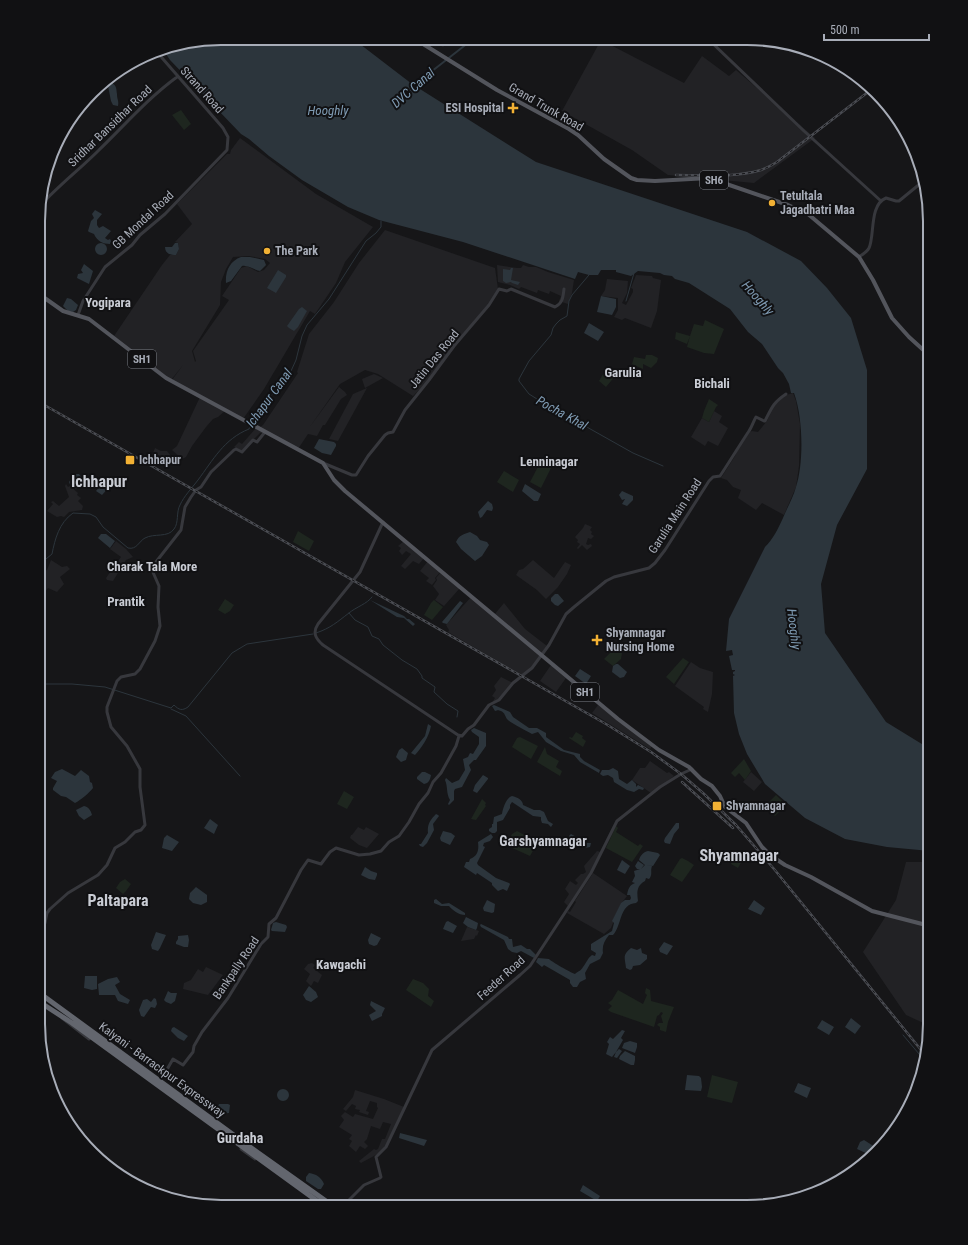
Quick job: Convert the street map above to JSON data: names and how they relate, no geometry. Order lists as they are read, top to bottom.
{
  "streets": {
    "highway": ["Kalyani - Barrackpur Expressway"],
    "main road": ["Grand Trunk Road", "SH6", "SH1"],
    "street": [
      "Strand Road",
      "Sridhar Bansidhar Road",
      "GB Mondal Road",
      "Jatin Das Road",
      "Garulia Main Road",
      "Bankpally Road",
      "Feeder Road"
    ]
  },
  "crossings": [
    ["Strand Road", "Sridhar Bansidhar Road"],
    ["Strand Road", "GB Mondal Road"],
    ["GB Mondal Road", "SH1"],
    ["SH1", "Jatin Das Road"],
    ["SH1", "Garulia Main Road"],
    ["SH1", "Feeder Road"],
    ["Garulia Main Road", "Bankpally Road"]
  ],
  "districts": [
    "Yogipara",
    "Garulia",
    "Bichali",
    "Lenninagar",
    "Ichhapur",
    "Charak Tala More",
    "Prantik",
    "Garshyamnagar",
    "Shyamnagar",
    "Paltapara",
    "Kawgachi",
    "Gurdaha"
  ],
  "water": [
    "DVC Canal",
    "Hooghly",
    "Ichapur Canal",
    "Pocha Khal"
  ],
  "places": {
    "health": ["ESI Hospital", "Shyamnagar Nursing Home"],
    "other": ["Tetultala Jagadhatri Maa", "The Park"],
    "transit": ["Ichhapur", "Shyamnagar"]
  },
  "scale_bar": "500 m"
}
